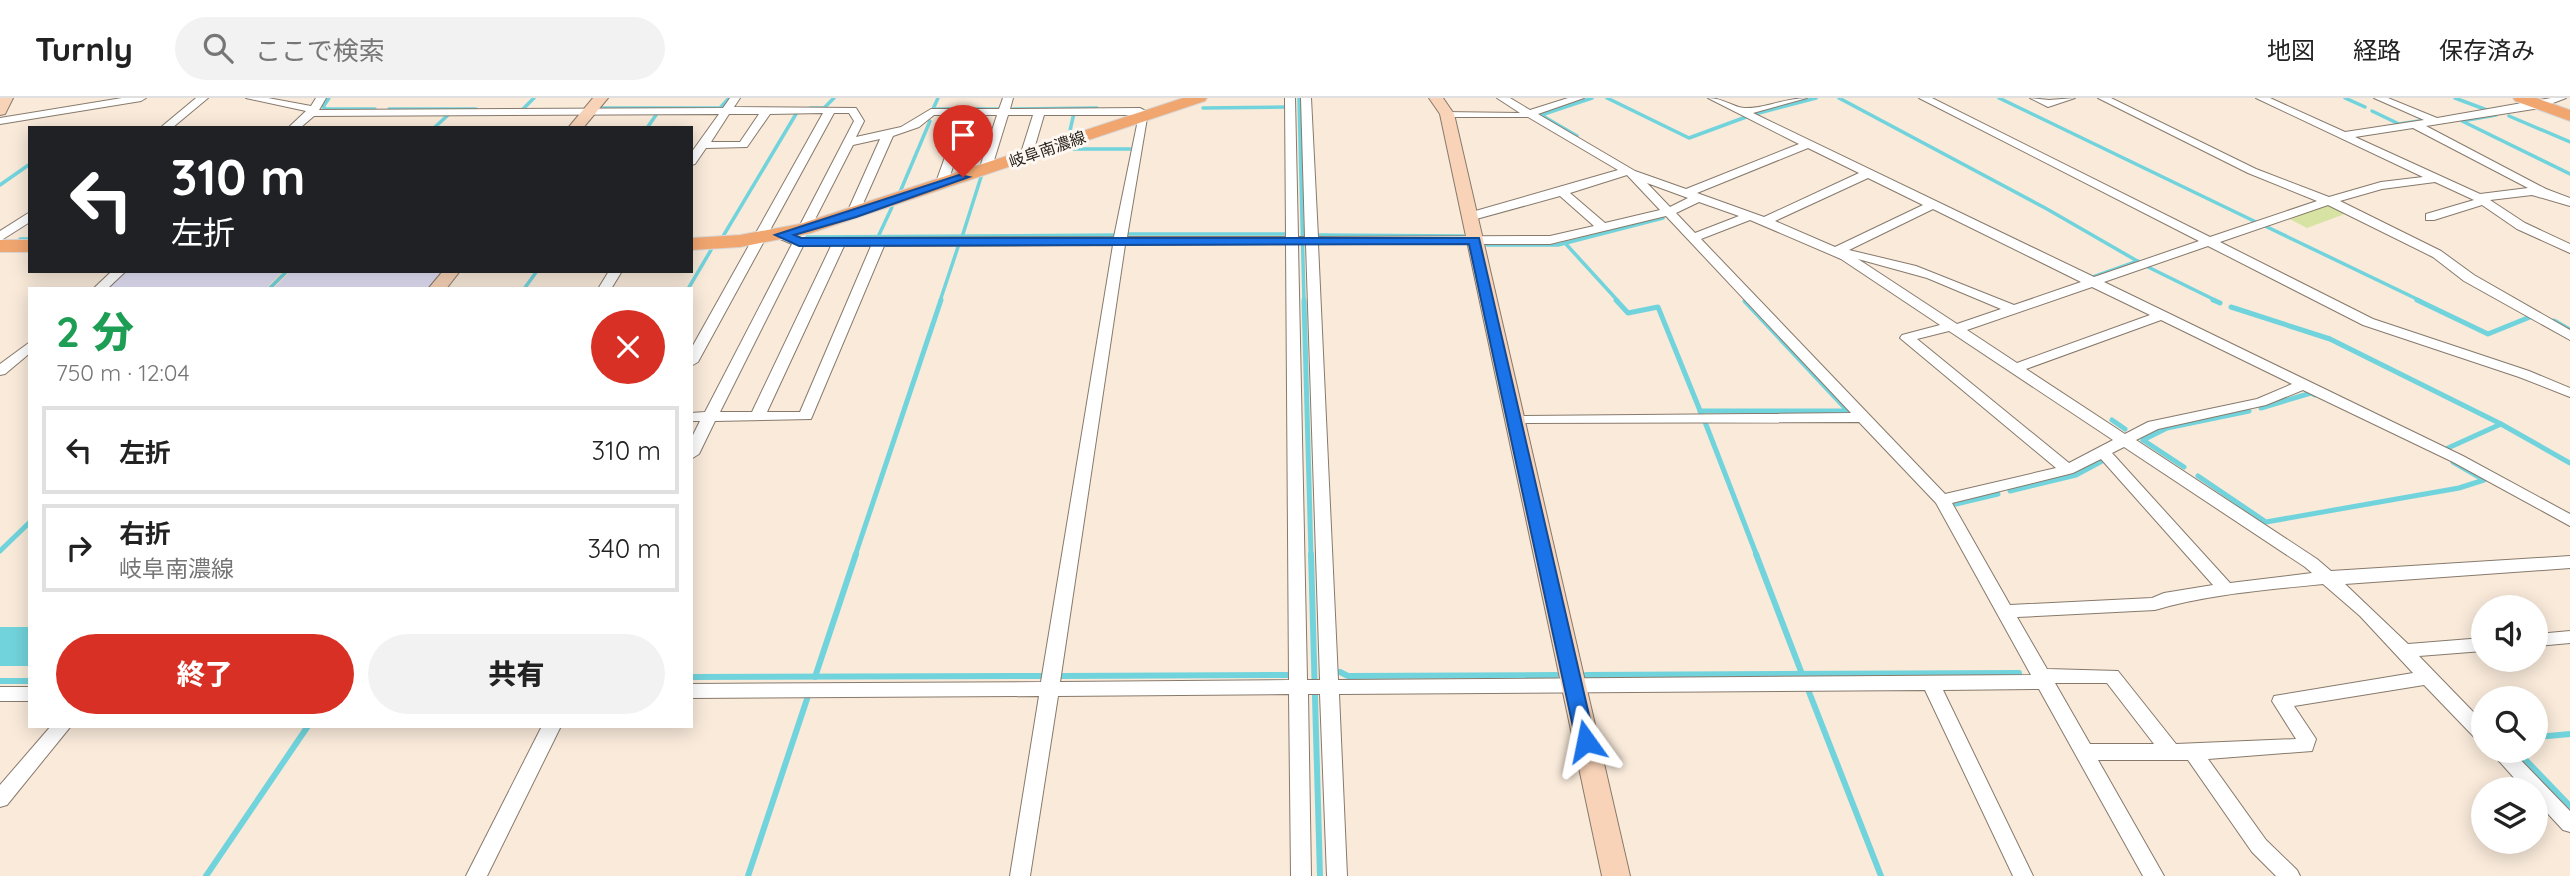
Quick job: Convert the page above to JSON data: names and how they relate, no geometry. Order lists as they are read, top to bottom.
{
  "streets": {
    "main road": ["岐阜南濃線"]
  },
  "page": {
    "header": "Turnly",
    "search": "ここで検索",
    "nav": ["地図", "経路", "保存済み"],
    "turn": ["310 m", "左折"],
    "heading": ["2 分", "750 m · 12:04"],
    "list": [
      {
        "name": "左折",
        "value": "310 m"
      },
      {
        "name": "右折",
        "note": "岐阜南濃線",
        "value": "340 m"
      }
    ],
    "buttons": ["終了", "共有"]
  }
}
